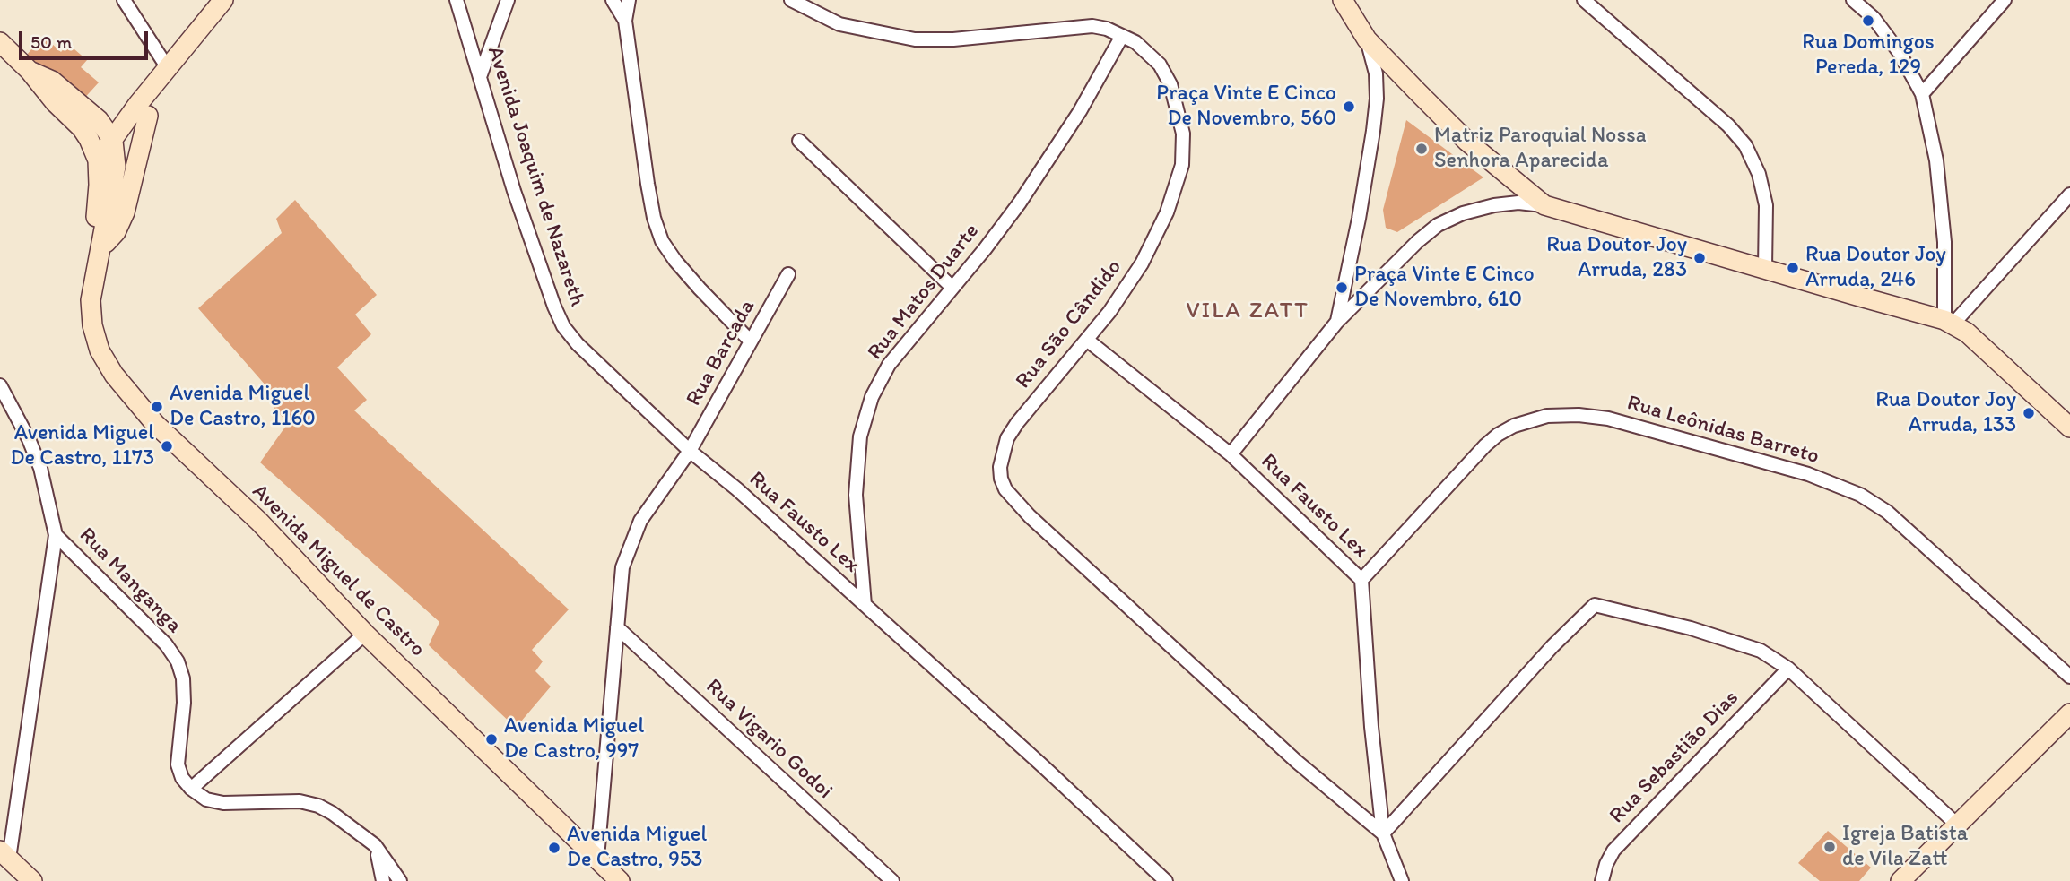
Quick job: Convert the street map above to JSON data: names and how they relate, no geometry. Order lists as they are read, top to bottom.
{
  "streets": {
    "street": [
      "Avenida Joaquim de Nazareth",
      "Rua Matos Duarte",
      "Rua São Cândido",
      "Rua Barcada",
      "Rua Leônidas Barreto",
      "Rua Fausto Lex",
      "Avenida Miguel de Castro",
      "Rua Manganga",
      "Rua Vigario Godoi",
      "Rua Sebastião Dias"
    ]
  },
  "crossings": [
    ["Avenida Joaquim de Nazareth", "Rua Barcada"],
    ["Avenida Joaquim de Nazareth", "Rua Fausto Lex"],
    ["Rua Matos Duarte", "Rua São Cândido"],
    ["Rua Matos Duarte", "Rua Fausto Lex"],
    ["Rua São Cândido", "Rua Fausto Lex"],
    ["Rua Barcada", "Rua Fausto Lex"],
    ["Rua Leônidas Barreto", "Rua Fausto Lex"]
  ],
  "districts": ["VILA ZATT"],
  "places": [
    "Rua Domingos Pereda, 129",
    "Praça Vinte E Cinco De Novembro, 560",
    "Matriz Paroquial Nossa Senhora Aparecida",
    "Rua Doutor Joy Arruda, 283",
    "Rua Doutor Joy Arruda, 246",
    "Praça Vinte E Cinco De Novembro, 610",
    "Avenida Miguel De Castro, 1160",
    "Rua Doutor Joy Arruda, 133",
    "Avenida Miguel De Castro, 1173",
    "Avenida Miguel De Castro, 997",
    "Igreja Batista de Vila Zatt",
    "Avenida Miguel De Castro, 953"
  ],
  "scale_bar": "50 m"
}
